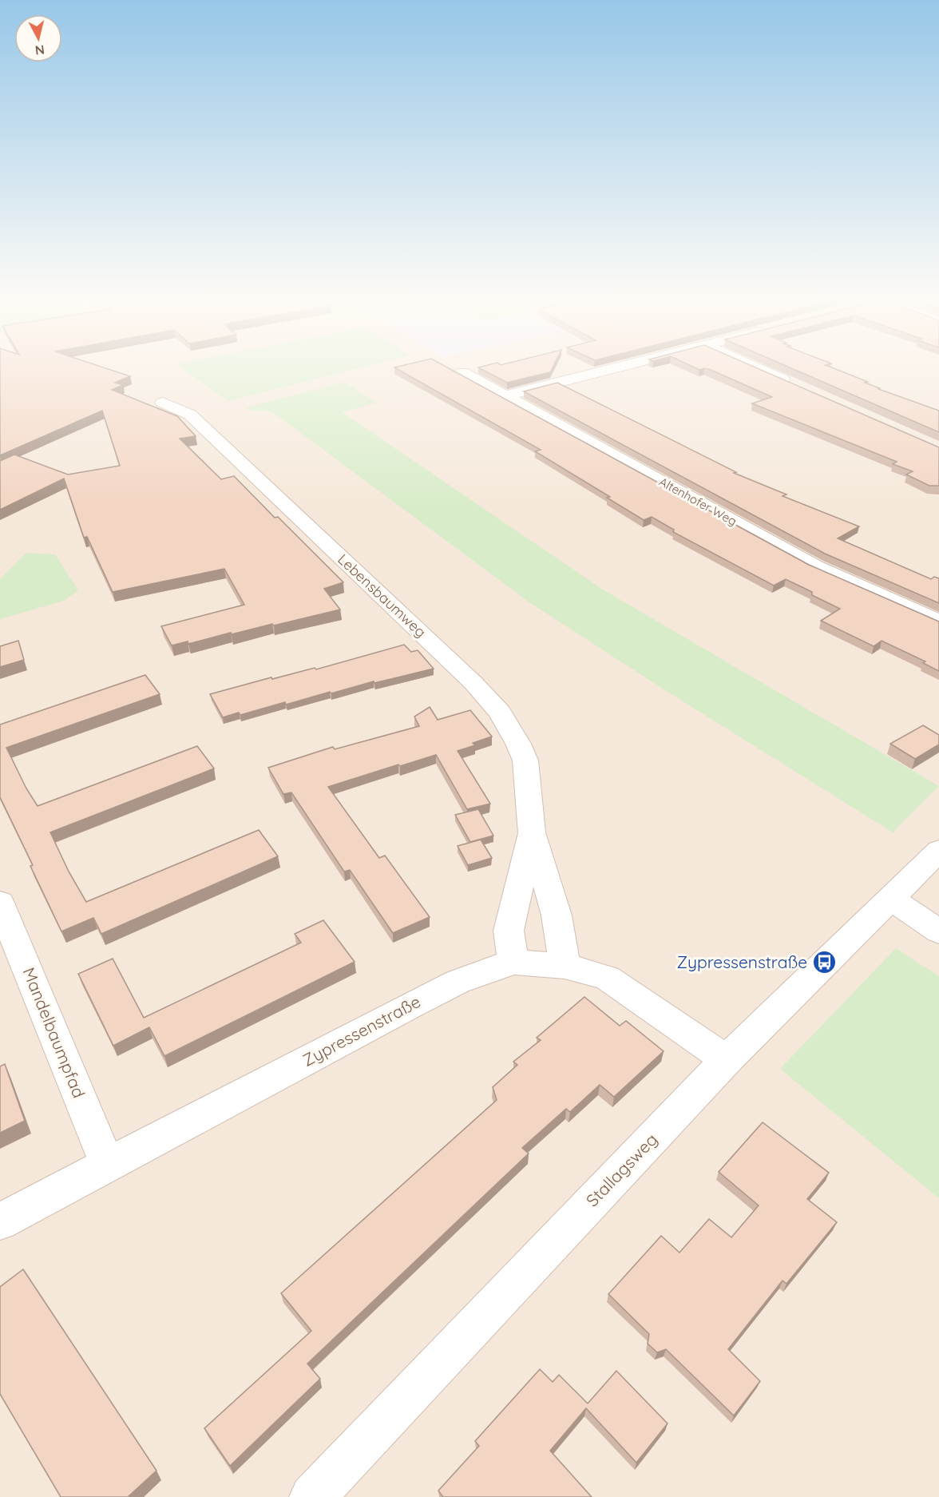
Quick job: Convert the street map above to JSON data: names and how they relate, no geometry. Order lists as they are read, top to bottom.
{
  "streets": {
    "street": [
      "Altenhofer Weg",
      "Lebensbaumweg",
      "Zypressenstraße",
      "Mandelbaumpfad",
      "Stallagsweg"
    ]
  },
  "crossings": [
    ["Lebensbaumweg", "Zypressenstraße"],
    ["Zypressenstraße", "Mandelbaumpfad"],
    ["Zypressenstraße", "Stallagsweg"]
  ],
  "places": {
    "bus stop": ["Zypressenstraße"]
  },
  "north": "bottom"
}
